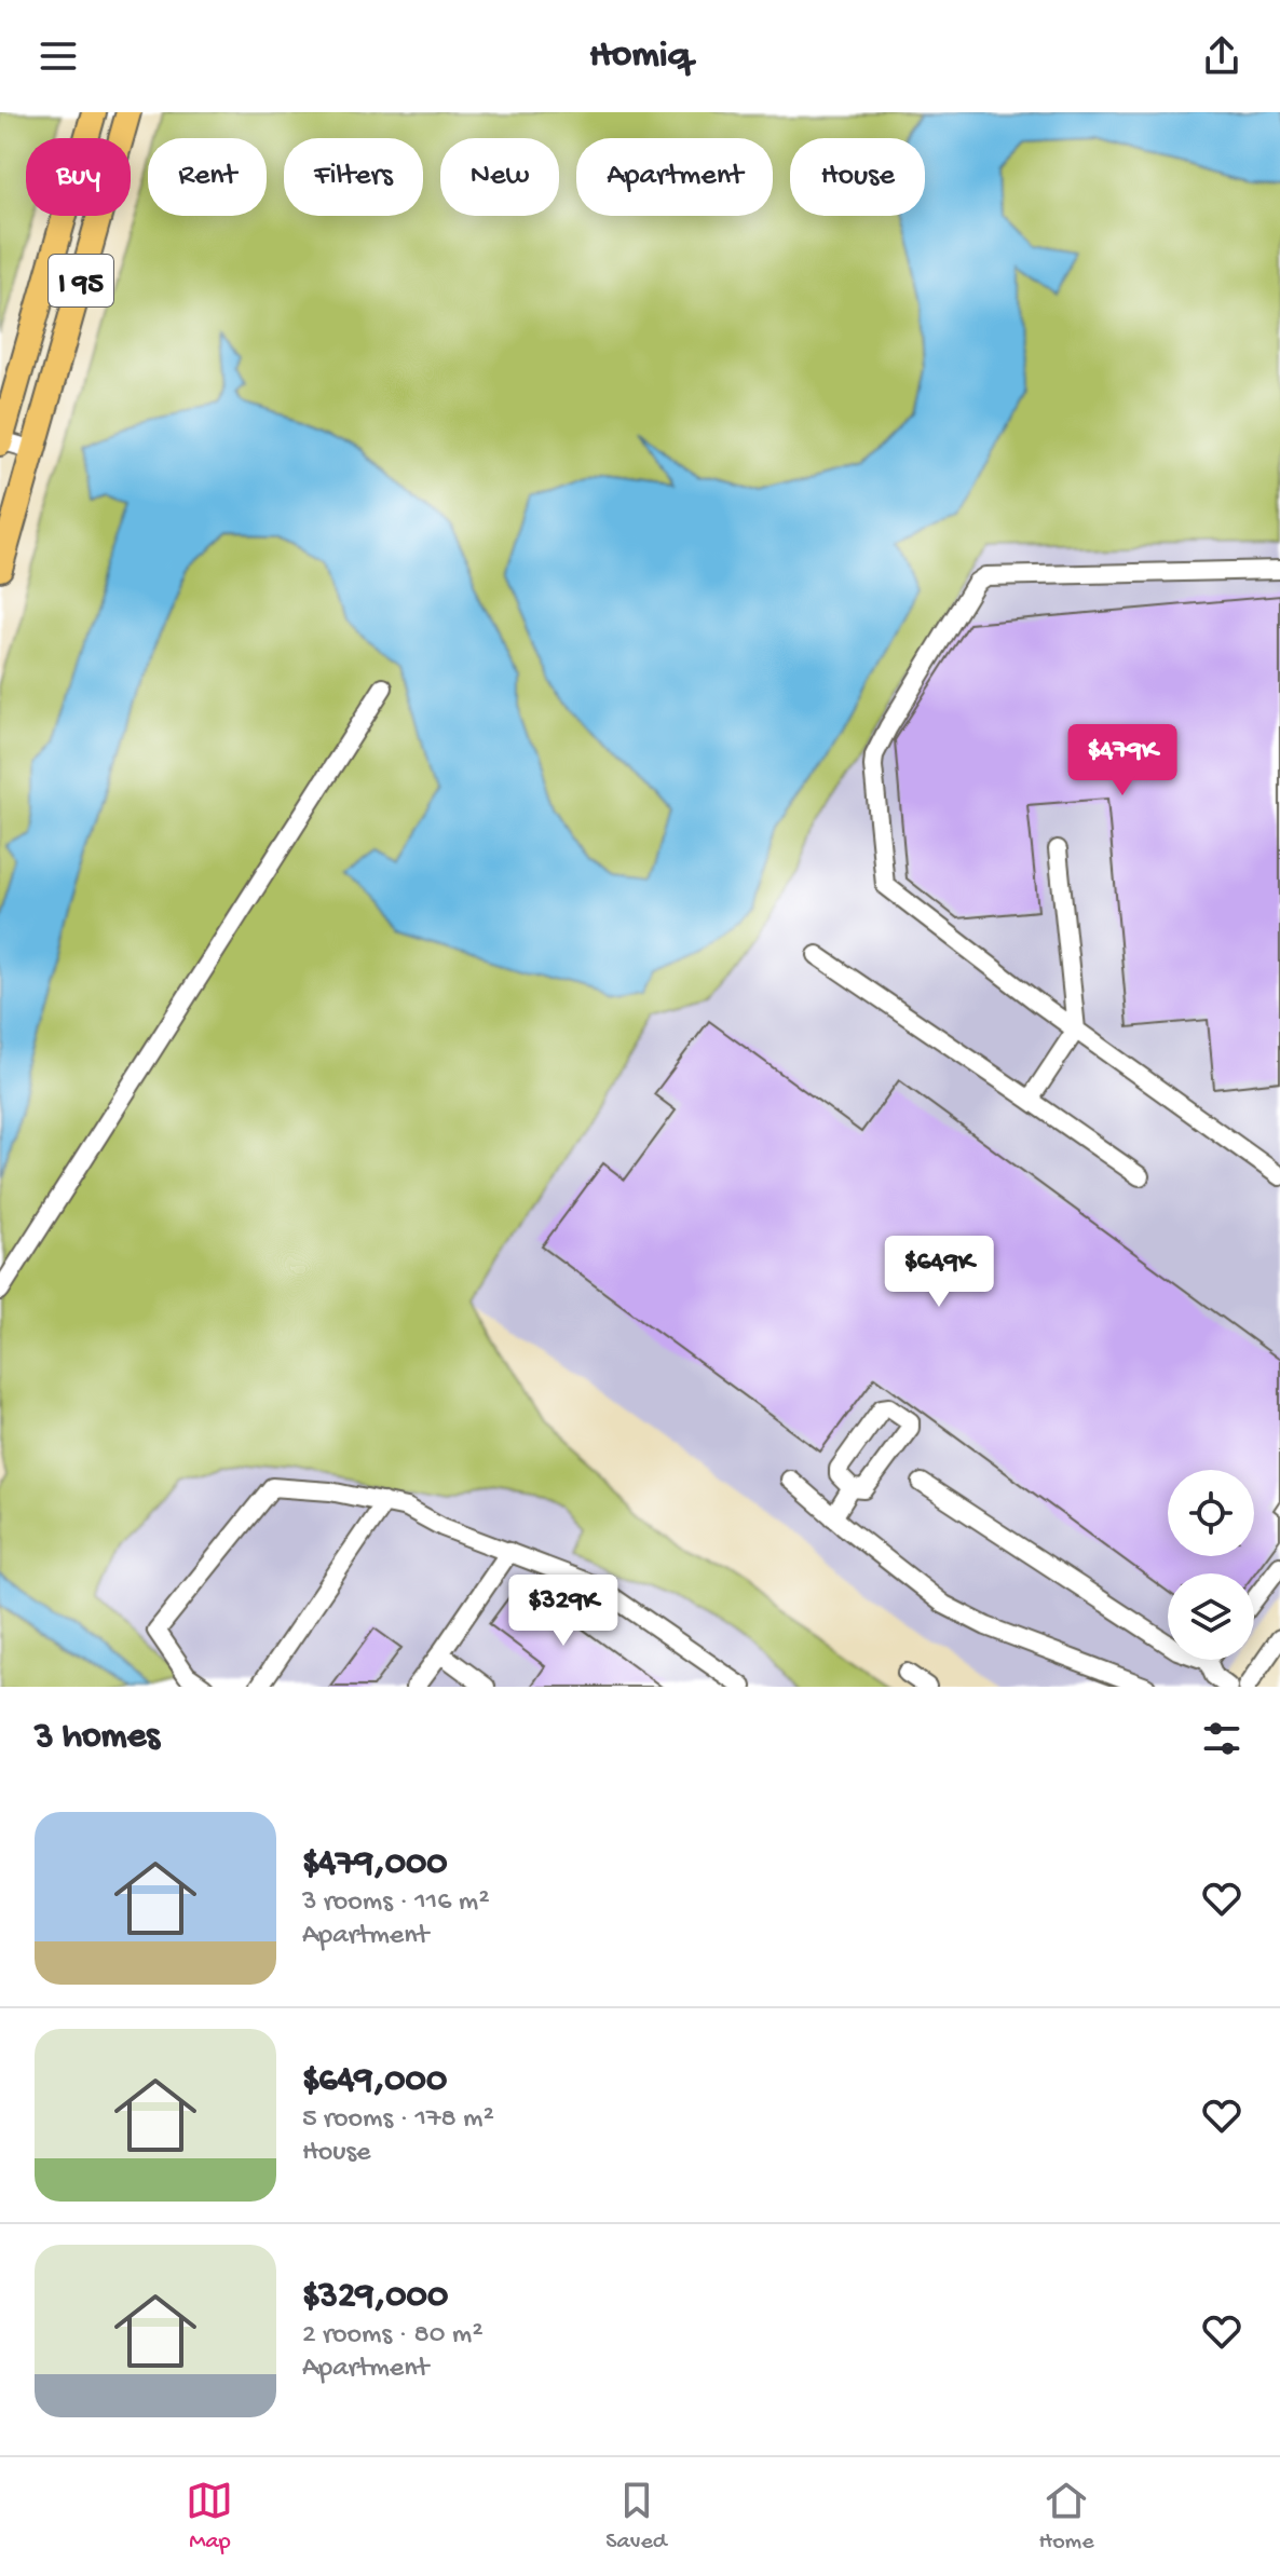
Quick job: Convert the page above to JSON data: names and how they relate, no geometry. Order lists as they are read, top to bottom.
{
  "streets": {
    "highway": ["I 95"]
  },
  "page": {
    "header": "Homiq",
    "chip": [
      "Buy",
      "Rent",
      "Filters",
      "New",
      "Apartment",
      "House"
    ],
    "price": ["$479K", "$649K", "$329K"],
    "heading": "3 homes",
    "list": [
      {
        "name": "$479,000",
        "note": "3 rooms · 116 m² · Apartment"
      },
      {
        "name": "$649,000",
        "note": "5 rooms · 178 m² · House"
      },
      {
        "name": "$329,000",
        "note": "2 rooms · 80 m² · Apartment"
      }
    ],
    "tabs": ["Map", "Saved", "Home"]
  }
}
